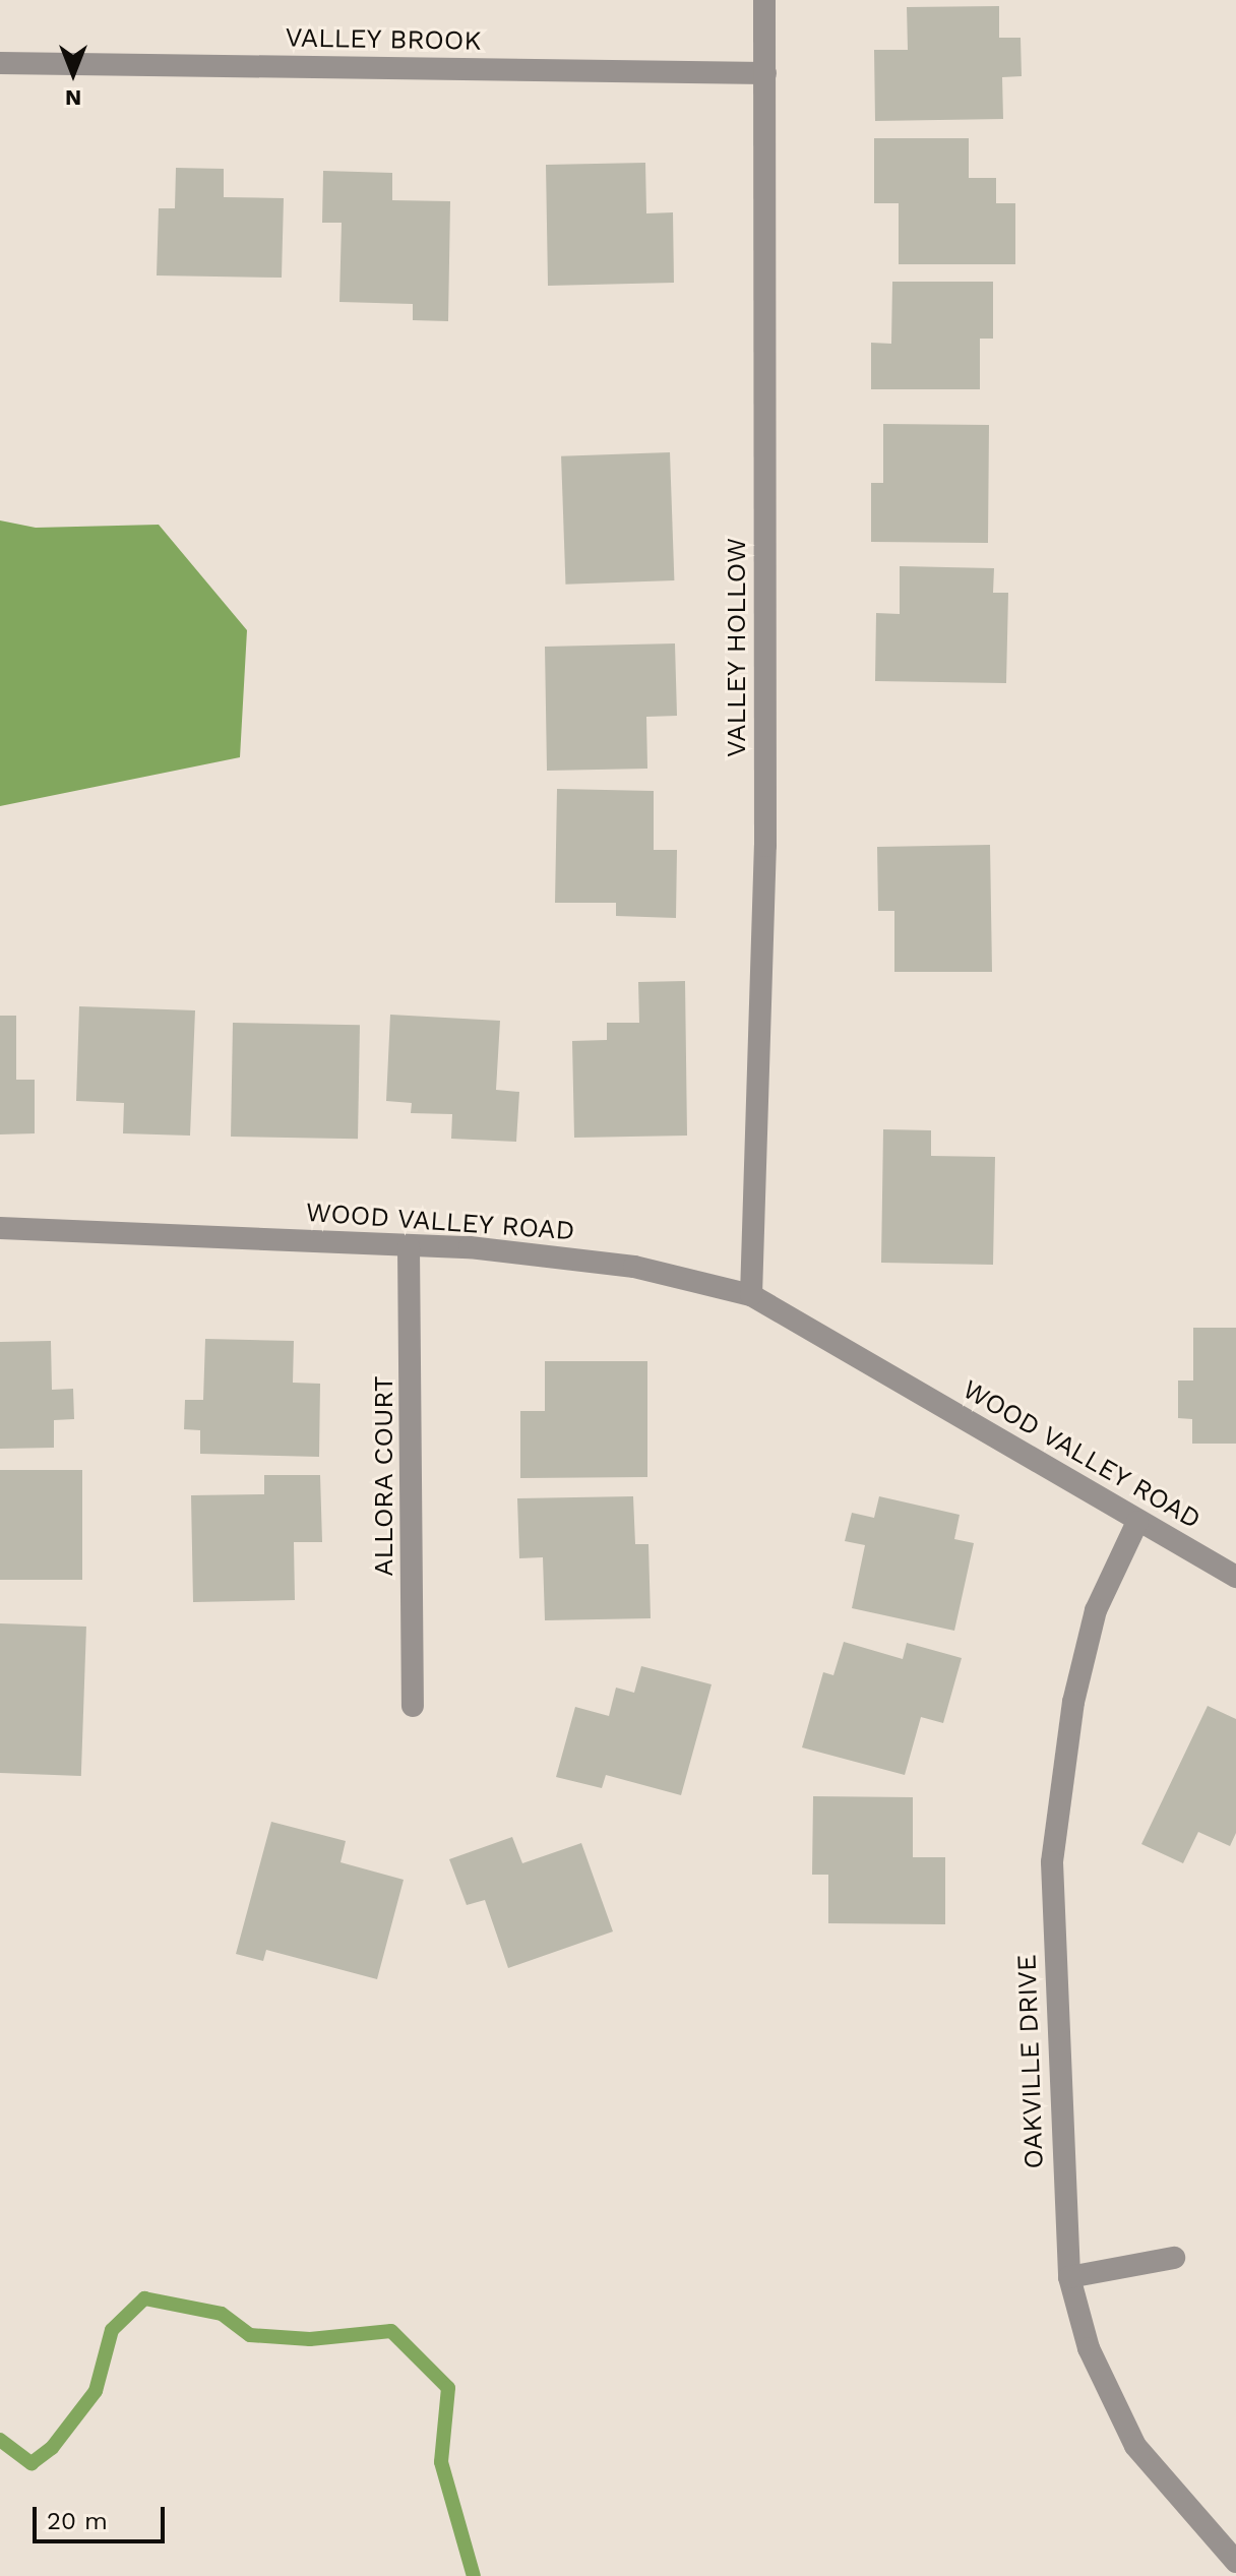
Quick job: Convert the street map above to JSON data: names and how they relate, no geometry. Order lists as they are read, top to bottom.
{
  "streets": {
    "street": [
      "VALLEY BROOK",
      "VALLEY HOLLOW",
      "WOOD VALLEY ROAD",
      "ALLORA COURT",
      "OAKVILLE DRIVE"
    ]
  },
  "crossings": [
    ["VALLEY BROOK", "VALLEY HOLLOW"],
    ["VALLEY HOLLOW", "WOOD VALLEY ROAD"],
    ["WOOD VALLEY ROAD", "ALLORA COURT"],
    ["WOOD VALLEY ROAD", "OAKVILLE DRIVE"]
  ],
  "scale_bar": "20 m",
  "north": "bottom"
}
